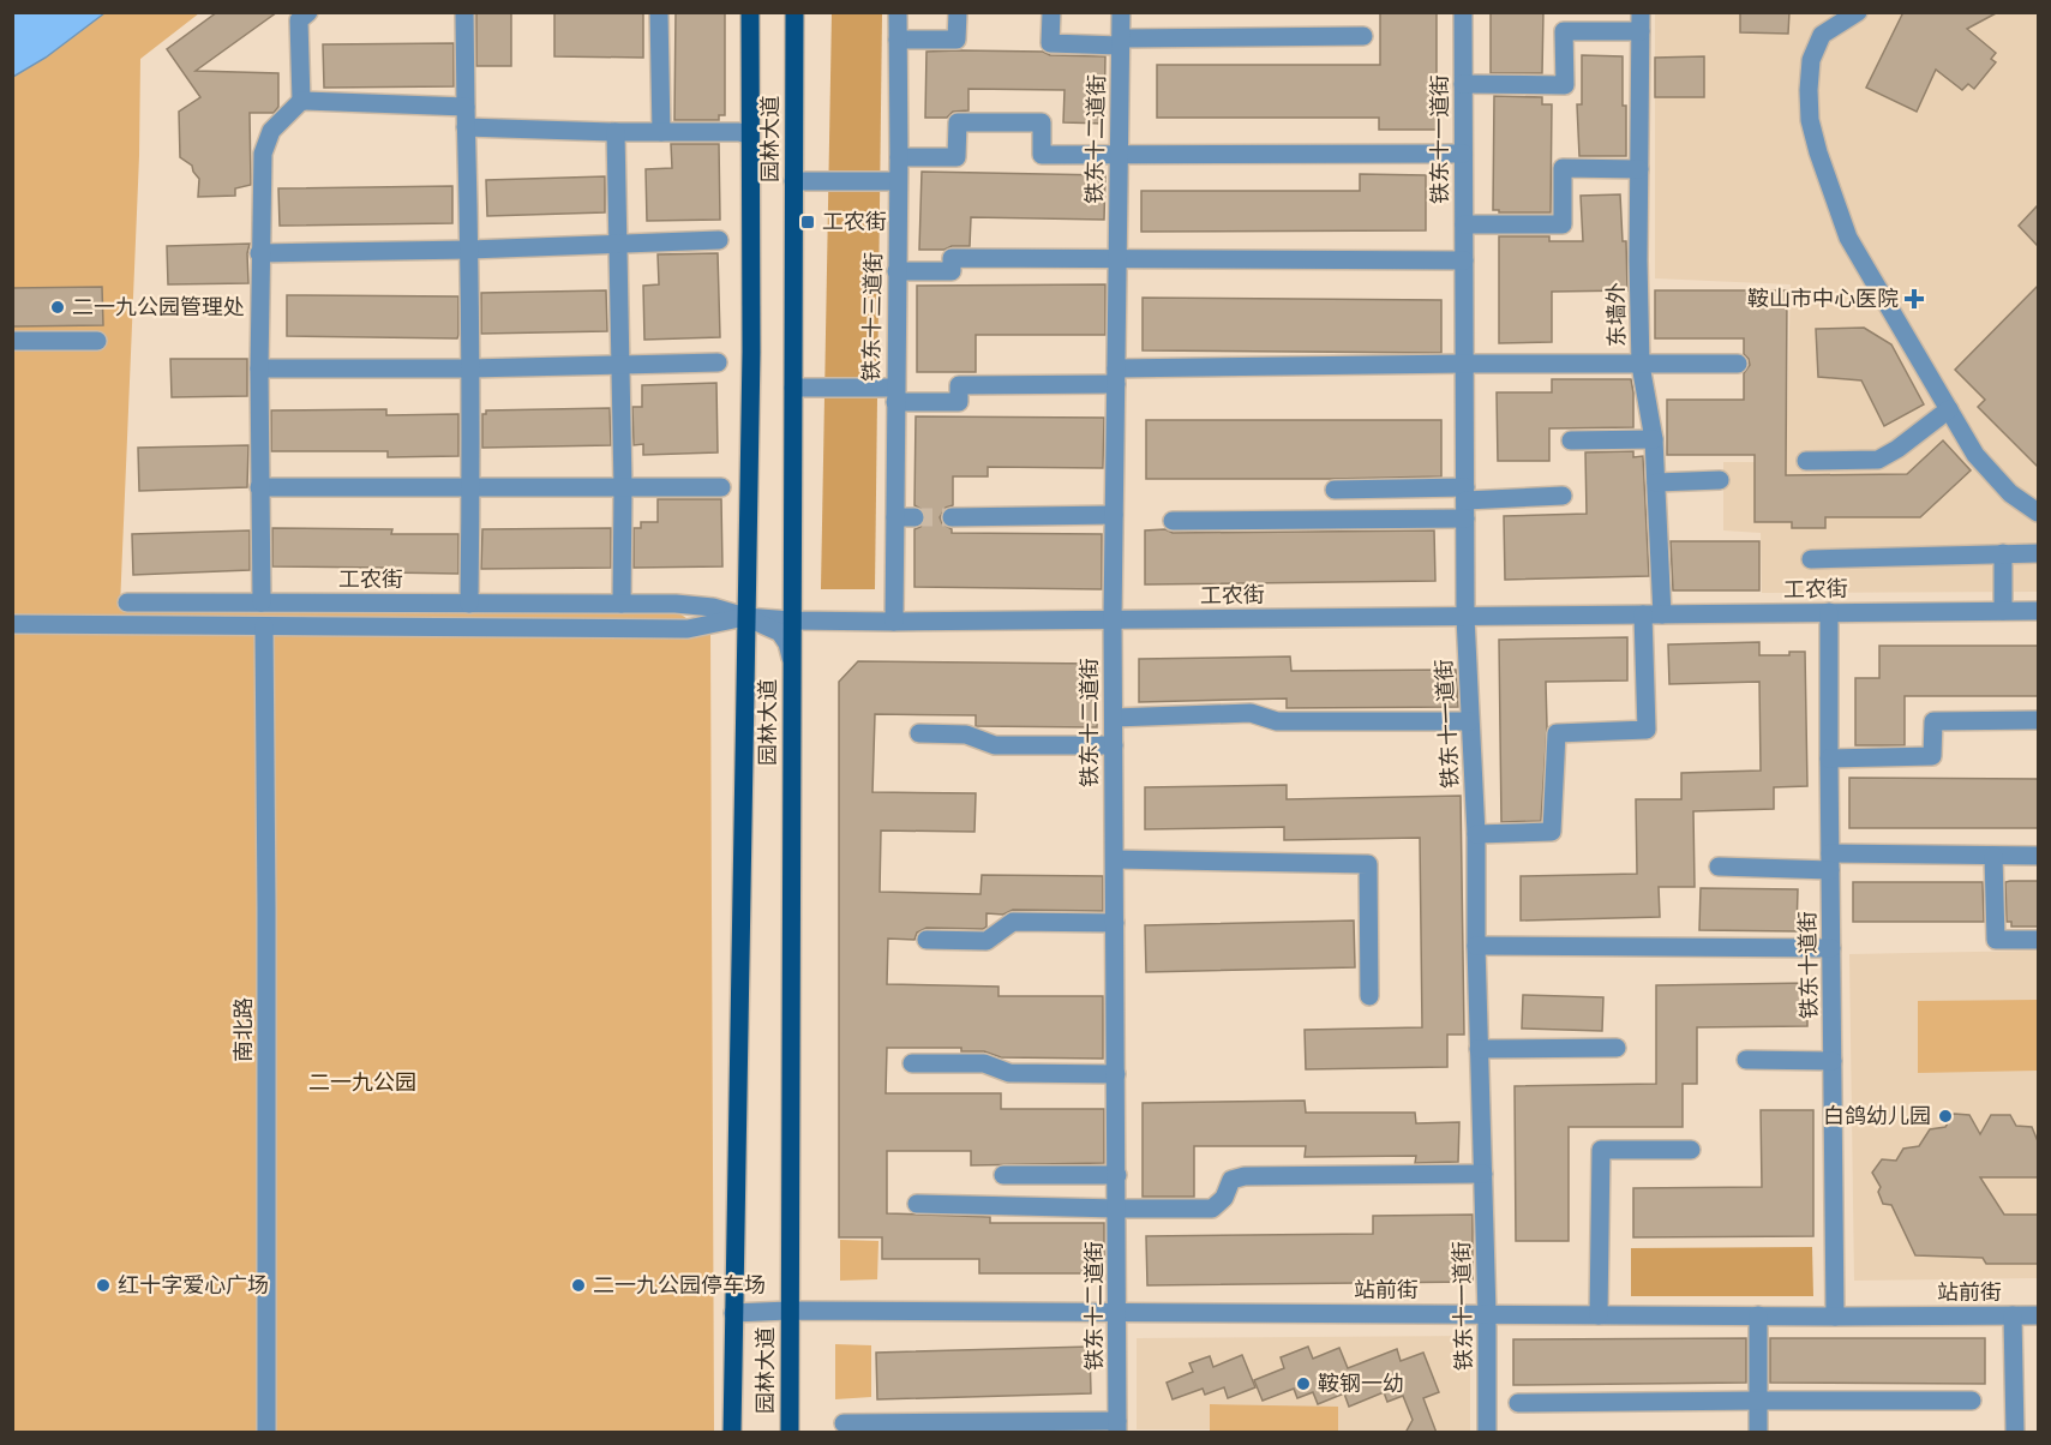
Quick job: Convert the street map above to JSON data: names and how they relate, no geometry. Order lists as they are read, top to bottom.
{
  "streets": {
    "main road": ["园林大道"],
    "street": [
      "铁东十二道街",
      "铁东十一道街",
      "东墙外",
      "铁东十三道街",
      "工农街",
      "铁东十道街",
      "南北路",
      "站前街"
    ]
  },
  "crossings": [
    ["园林大道", "工农街"],
    ["园林大道", "站前街"],
    ["铁东十二道街", "工农街"],
    ["铁东十二道街", "站前街"],
    ["铁东十一道街", "东墙外"],
    ["铁东十一道街", "工农街"],
    ["铁东十一道街", "站前街"],
    ["东墙外", "工农街"],
    ["铁东十三道街", "工农街"],
    ["工农街", "铁东十道街"],
    ["铁东十道街", "站前街"]
  ],
  "parks": ["二一九公园"],
  "places": {
    "transit": ["工农街"],
    "health": ["鞍山市中心医院"],
    "other": [
      "二一九公园管理处",
      "白鸽幼儿园",
      "红十字爱心广场",
      "二一九公园停车场",
      "鞍钢一幼"
    ]
  }
}
